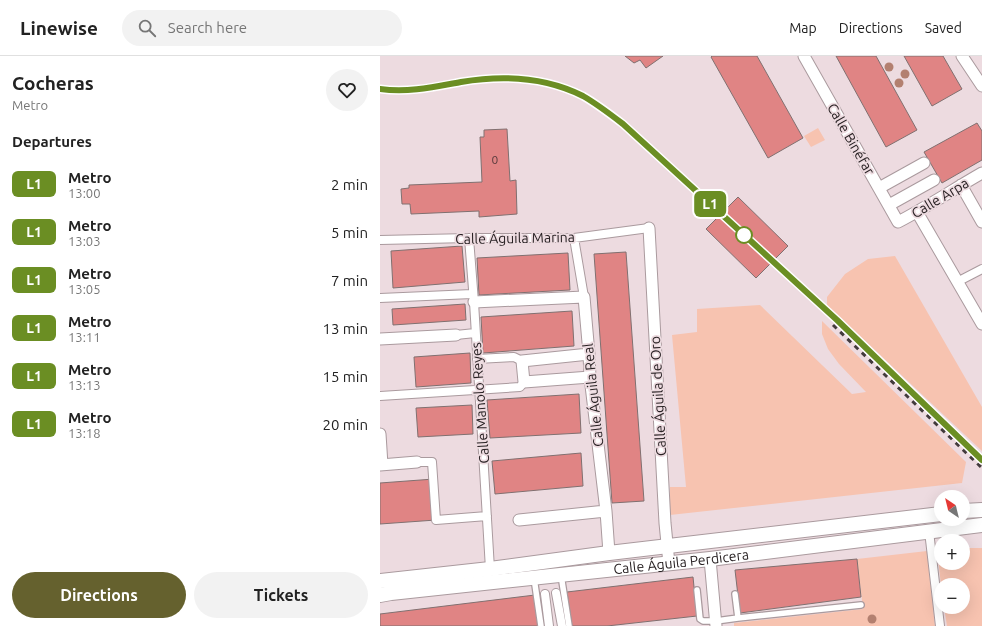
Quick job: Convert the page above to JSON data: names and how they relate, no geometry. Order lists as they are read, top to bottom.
{
  "streets": {
    "street": [
      "Calle Binéfar",
      "Calle Arpa",
      "Calle Águila Marina",
      "Calle Águila Real",
      "Calle Águila de Oro",
      "Calle Manolo Reyes",
      "Calle Águila Perdicera"
    ]
  },
  "crossings": [
    ["Calle Binéfar", "Calle Arpa"],
    ["Calle Águila Marina", "Calle Águila Real"],
    ["Calle Águila Marina", "Calle Águila de Oro"],
    ["Calle Águila Marina", "Calle Manolo Reyes"],
    ["Calle Águila Real", "Calle Águila Perdicera"],
    ["Calle Águila de Oro", "Calle Águila Perdicera"],
    ["Calle Manolo Reyes", "Calle Águila Perdicera"]
  ],
  "lines": ["metro line L1"],
  "house_numbers": ["0"],
  "north": "top left",
  "page": {
    "header": "Linewise",
    "search": "Search here",
    "nav": ["Map", "Directions", "Saved"],
    "heading": [
      ["Cocheras", "Metro"],
      "Departures"
    ],
    "on_map": "L1",
    "list": [
      {
        "mark": "L1",
        "name": "Metro",
        "note": "13:00",
        "value": "2 min"
      },
      {
        "mark": "L1",
        "name": "Metro",
        "note": "13:03",
        "value": "5 min"
      },
      {
        "mark": "L1",
        "name": "Metro",
        "note": "13:05",
        "value": "7 min"
      },
      {
        "mark": "L1",
        "name": "Metro",
        "note": "13:11",
        "value": "13 min"
      },
      {
        "mark": "L1",
        "name": "Metro",
        "note": "13:13",
        "value": "15 min"
      },
      {
        "mark": "L1",
        "name": "Metro",
        "note": "13:18",
        "value": "20 min"
      }
    ],
    "map_buttons": ["+", "−"],
    "buttons": ["Directions", "Tickets"]
  }
}
